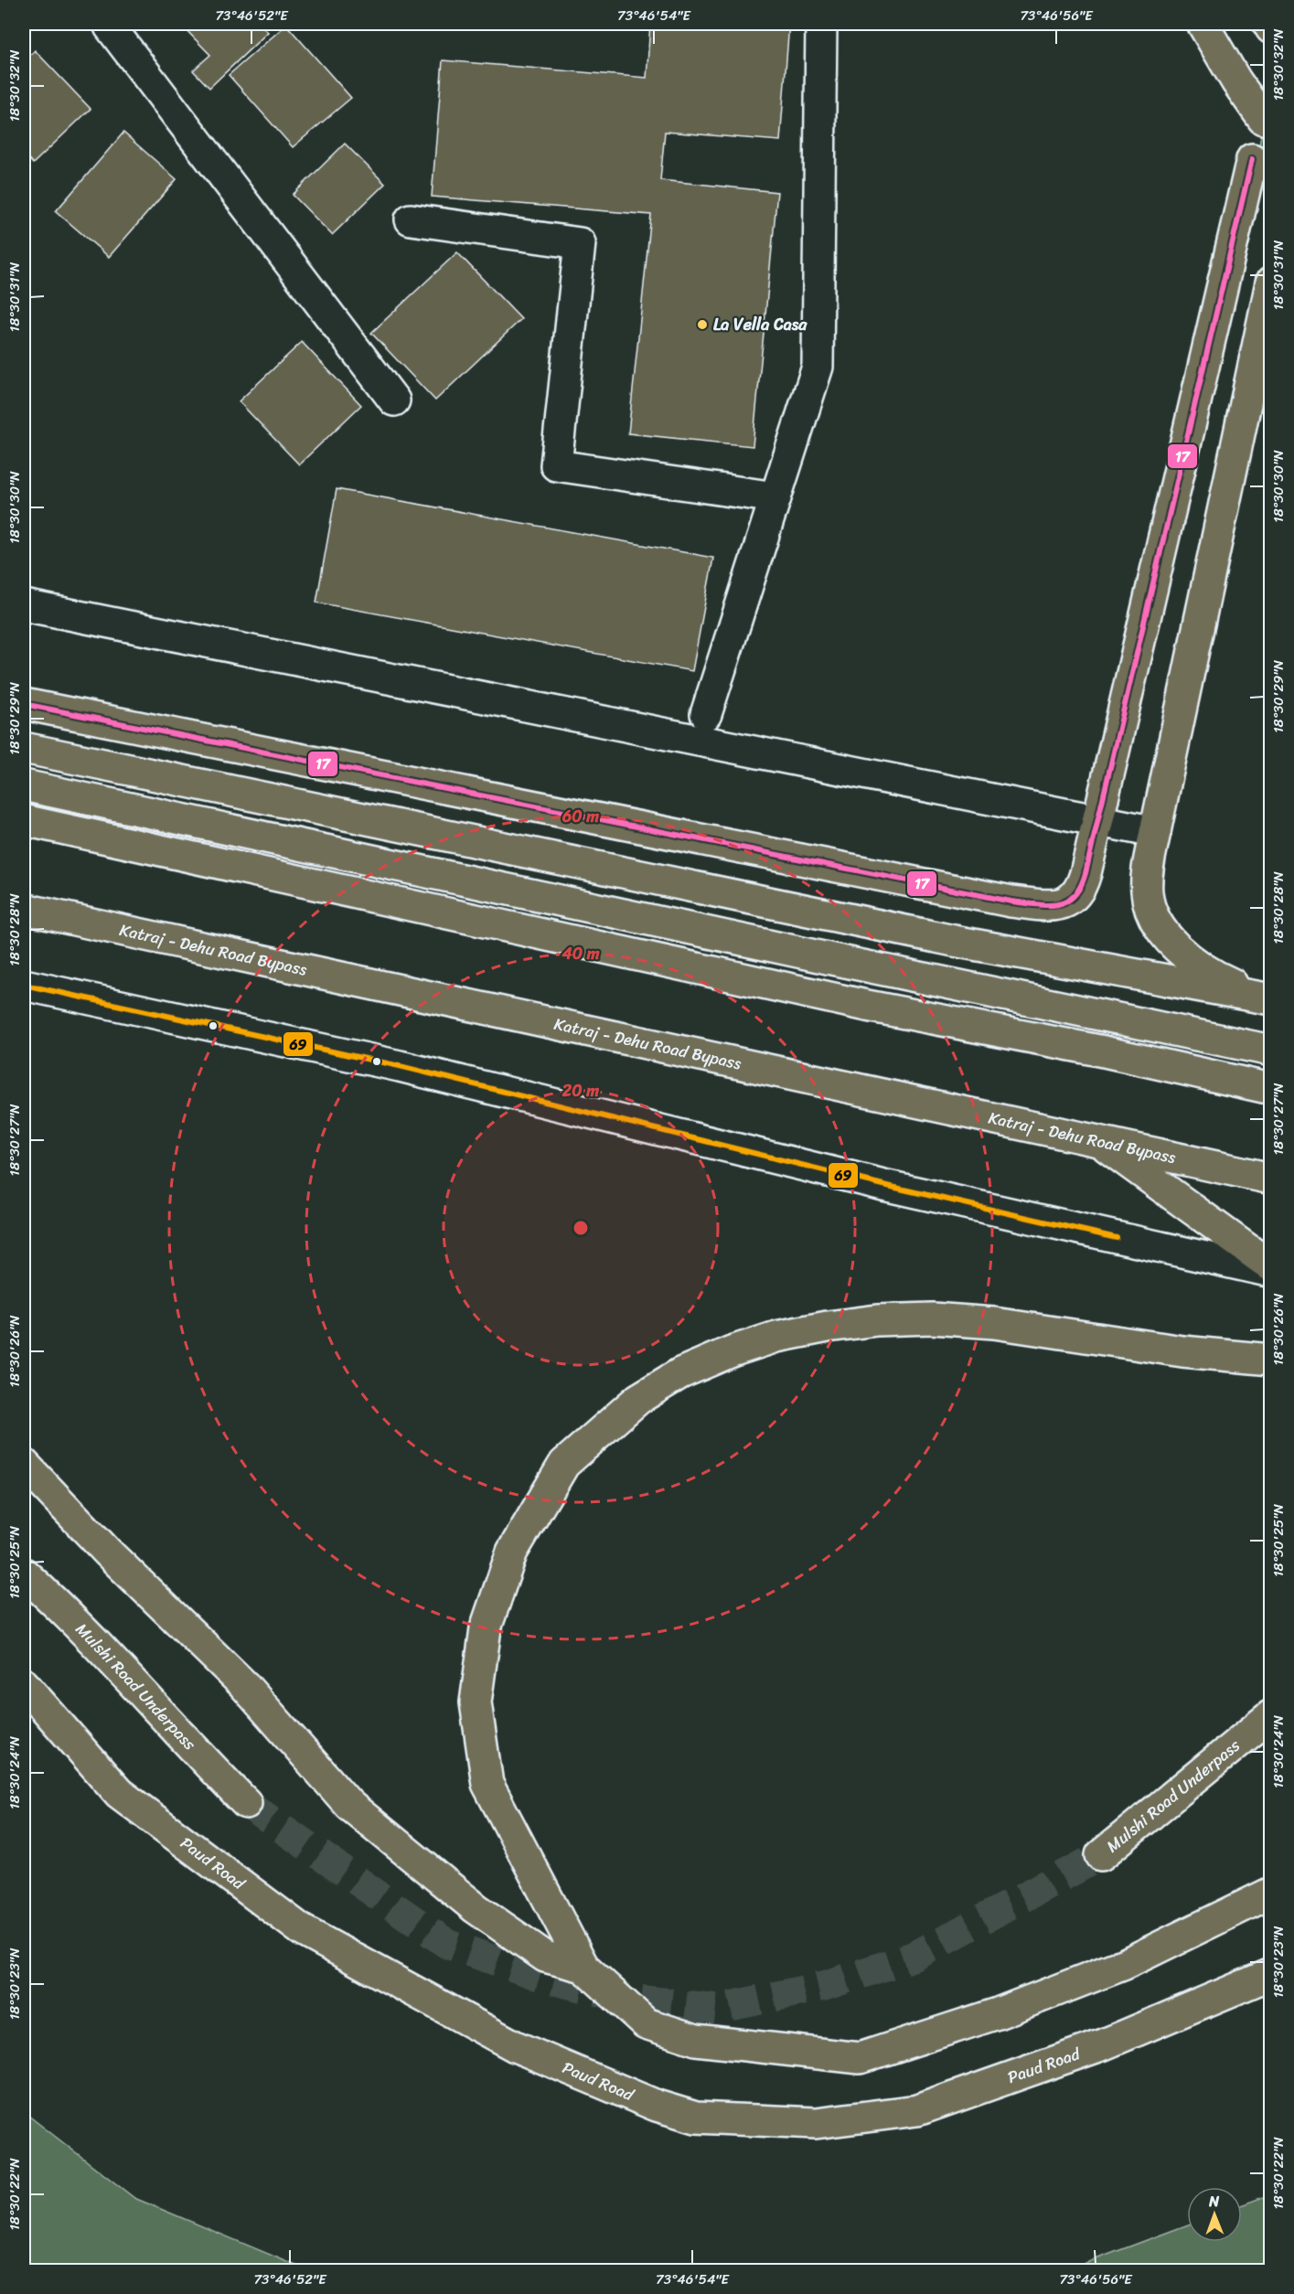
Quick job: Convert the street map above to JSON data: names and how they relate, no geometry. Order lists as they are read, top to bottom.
{
  "streets": {
    "main road": ["Katraj - Dehu Road Bypass", "Mulshi Road Underpass", "Paud Road"]
  },
  "places": ["La Vella Casa"],
  "lines": ["transit line 17", "transit line 69"],
  "north": "top",
  "coordinates": [
    "73°46'52\"E",
    "73°46'54\"E",
    "73°46'56\"E",
    "18°30'32\"N",
    "18°30'31\"N",
    "18°30'30\"N",
    "18°30'29\"N",
    "18°30'28\"N",
    "18°30'27\"N",
    "18°30'26\"N",
    "18°30'25\"N",
    "18°30'24\"N",
    "18°30'23\"N",
    "18°30'22\"N"
  ],
  "rings": ["60 m", "40 m", "20 m"]
}
